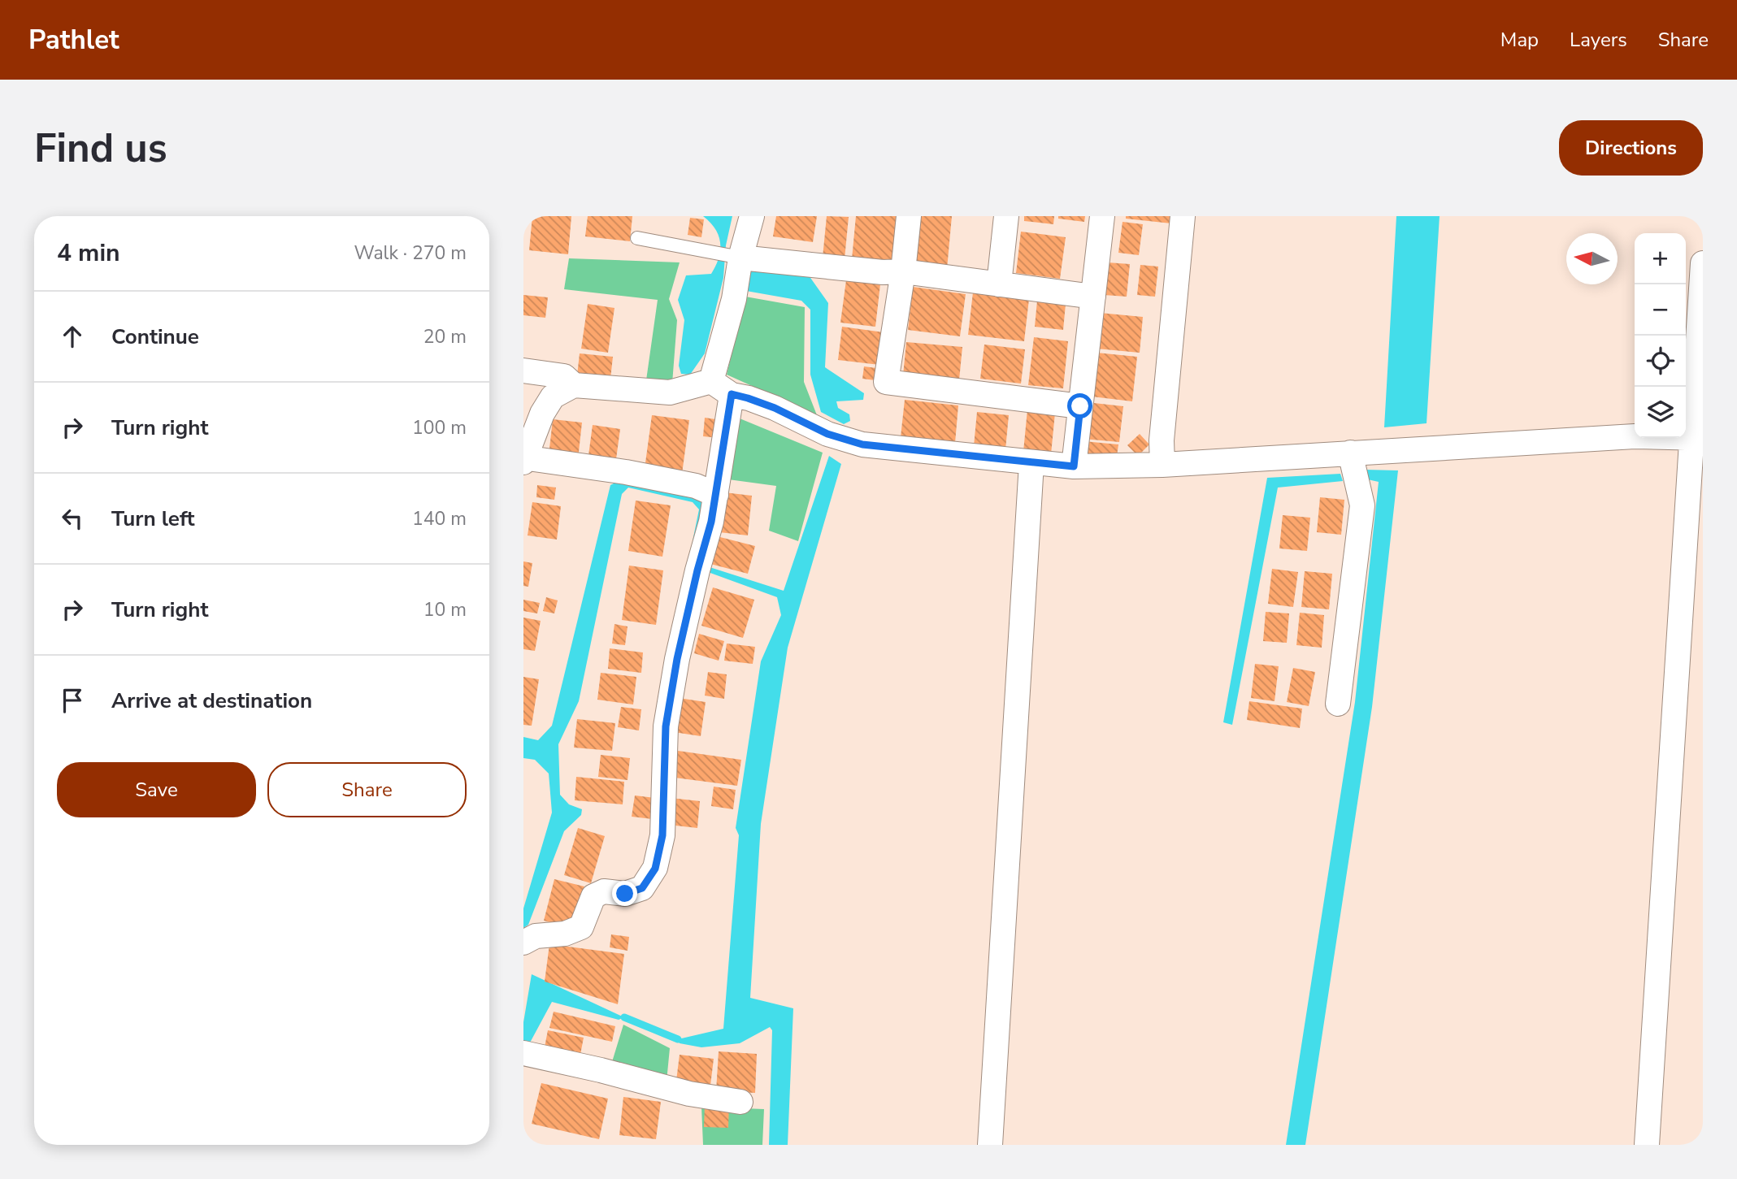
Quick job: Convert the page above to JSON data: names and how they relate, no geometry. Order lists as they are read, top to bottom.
{
  "north": "left",
  "page": {
    "header": "Pathlet",
    "nav": ["Map", "Layers", "Share"],
    "buttons": [
      "Directions",
      ["Save", "Share"]
    ],
    "title": "Find us",
    "heading": ["4 min", "Walk · 270 m"],
    "map_buttons": ["+", "−"],
    "list": [
      ["Continue", "20 m"],
      ["Turn right", "100 m"],
      ["Turn left", "140 m"],
      ["Turn right", "10 m"],
      "Arrive at destination"
    ]
  }
}
